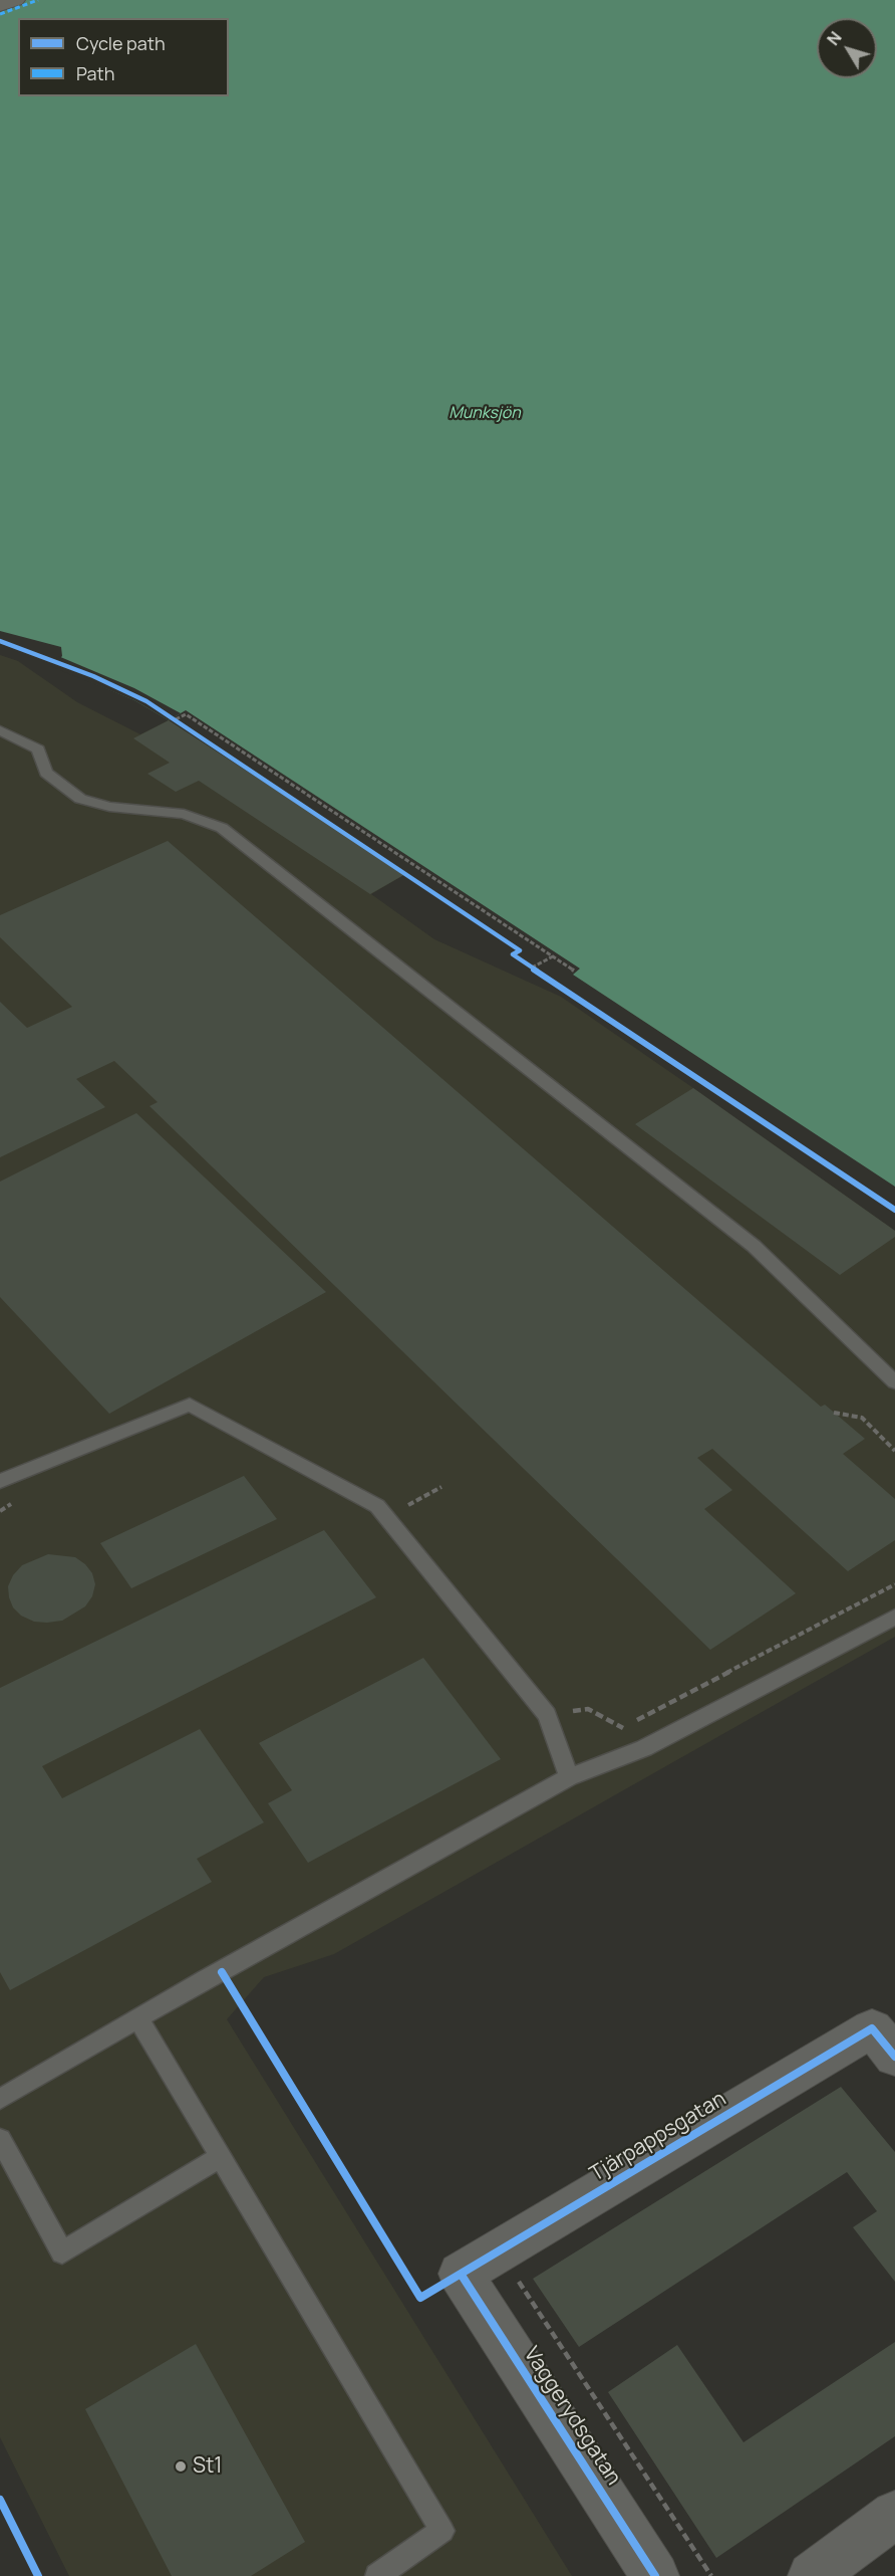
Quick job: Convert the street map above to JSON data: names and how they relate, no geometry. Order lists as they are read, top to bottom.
{
  "streets": {
    "street": ["Tjärpappsgatan", "Vaggerydsgatan"]
  },
  "crossings": [
    ["Tjärpappsgatan", "Vaggerydsgatan"]
  ],
  "water": ["Munksjön"],
  "places": ["St1"],
  "legend": ["Cycle path", "Path"],
  "north": "top left"
}
